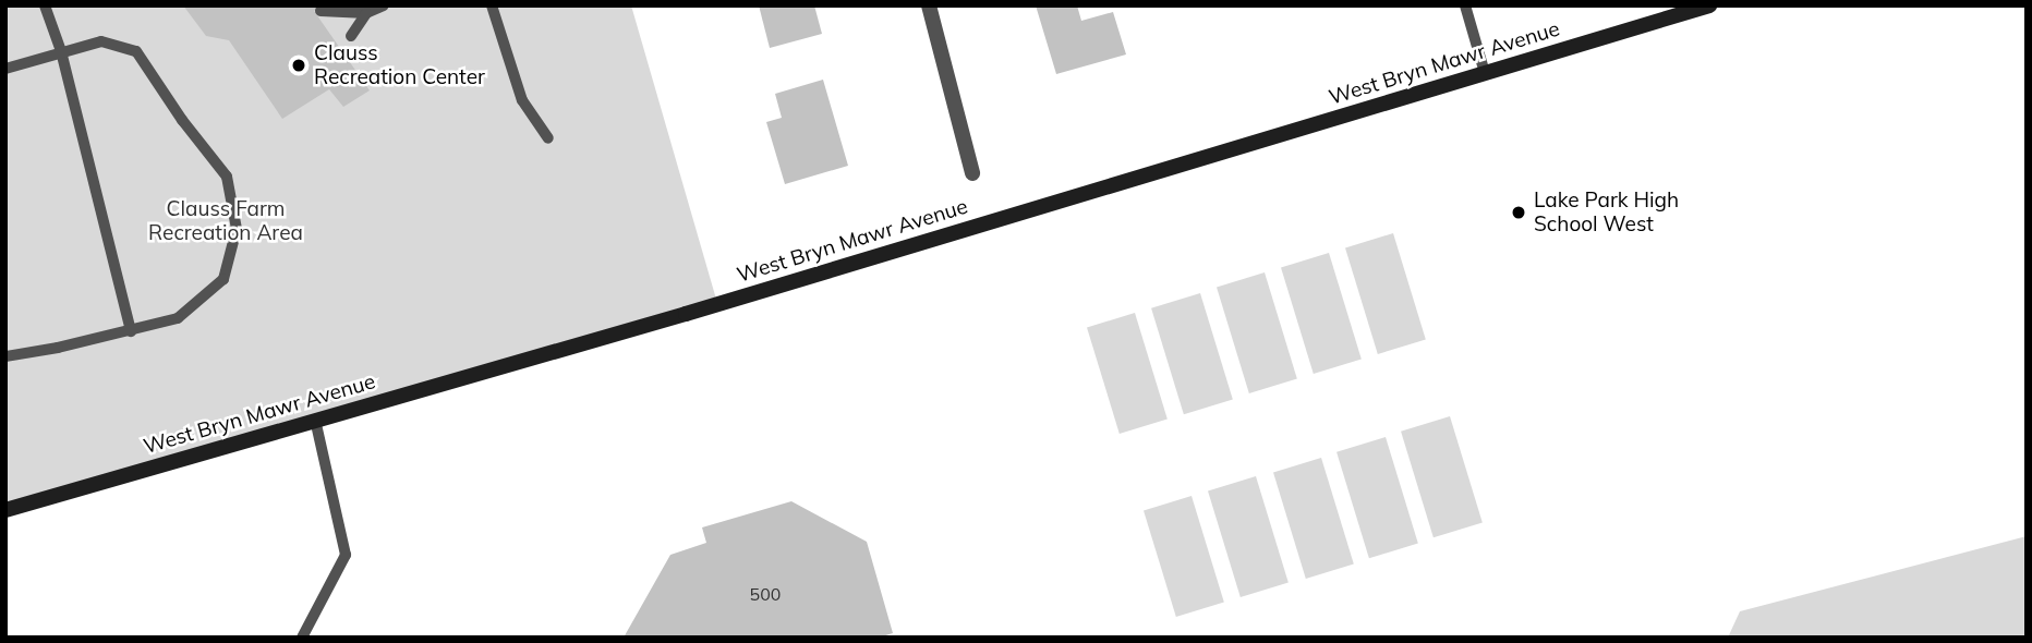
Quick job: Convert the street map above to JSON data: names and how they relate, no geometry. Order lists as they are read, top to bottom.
{
  "streets": {
    "street": ["West Bryn Mawr Avenue"]
  },
  "parks": ["Clauss Farm Recreation Area"],
  "places": ["Clauss Recreation Center", "Lake Park High School West"],
  "house_numbers": ["500"]
}
